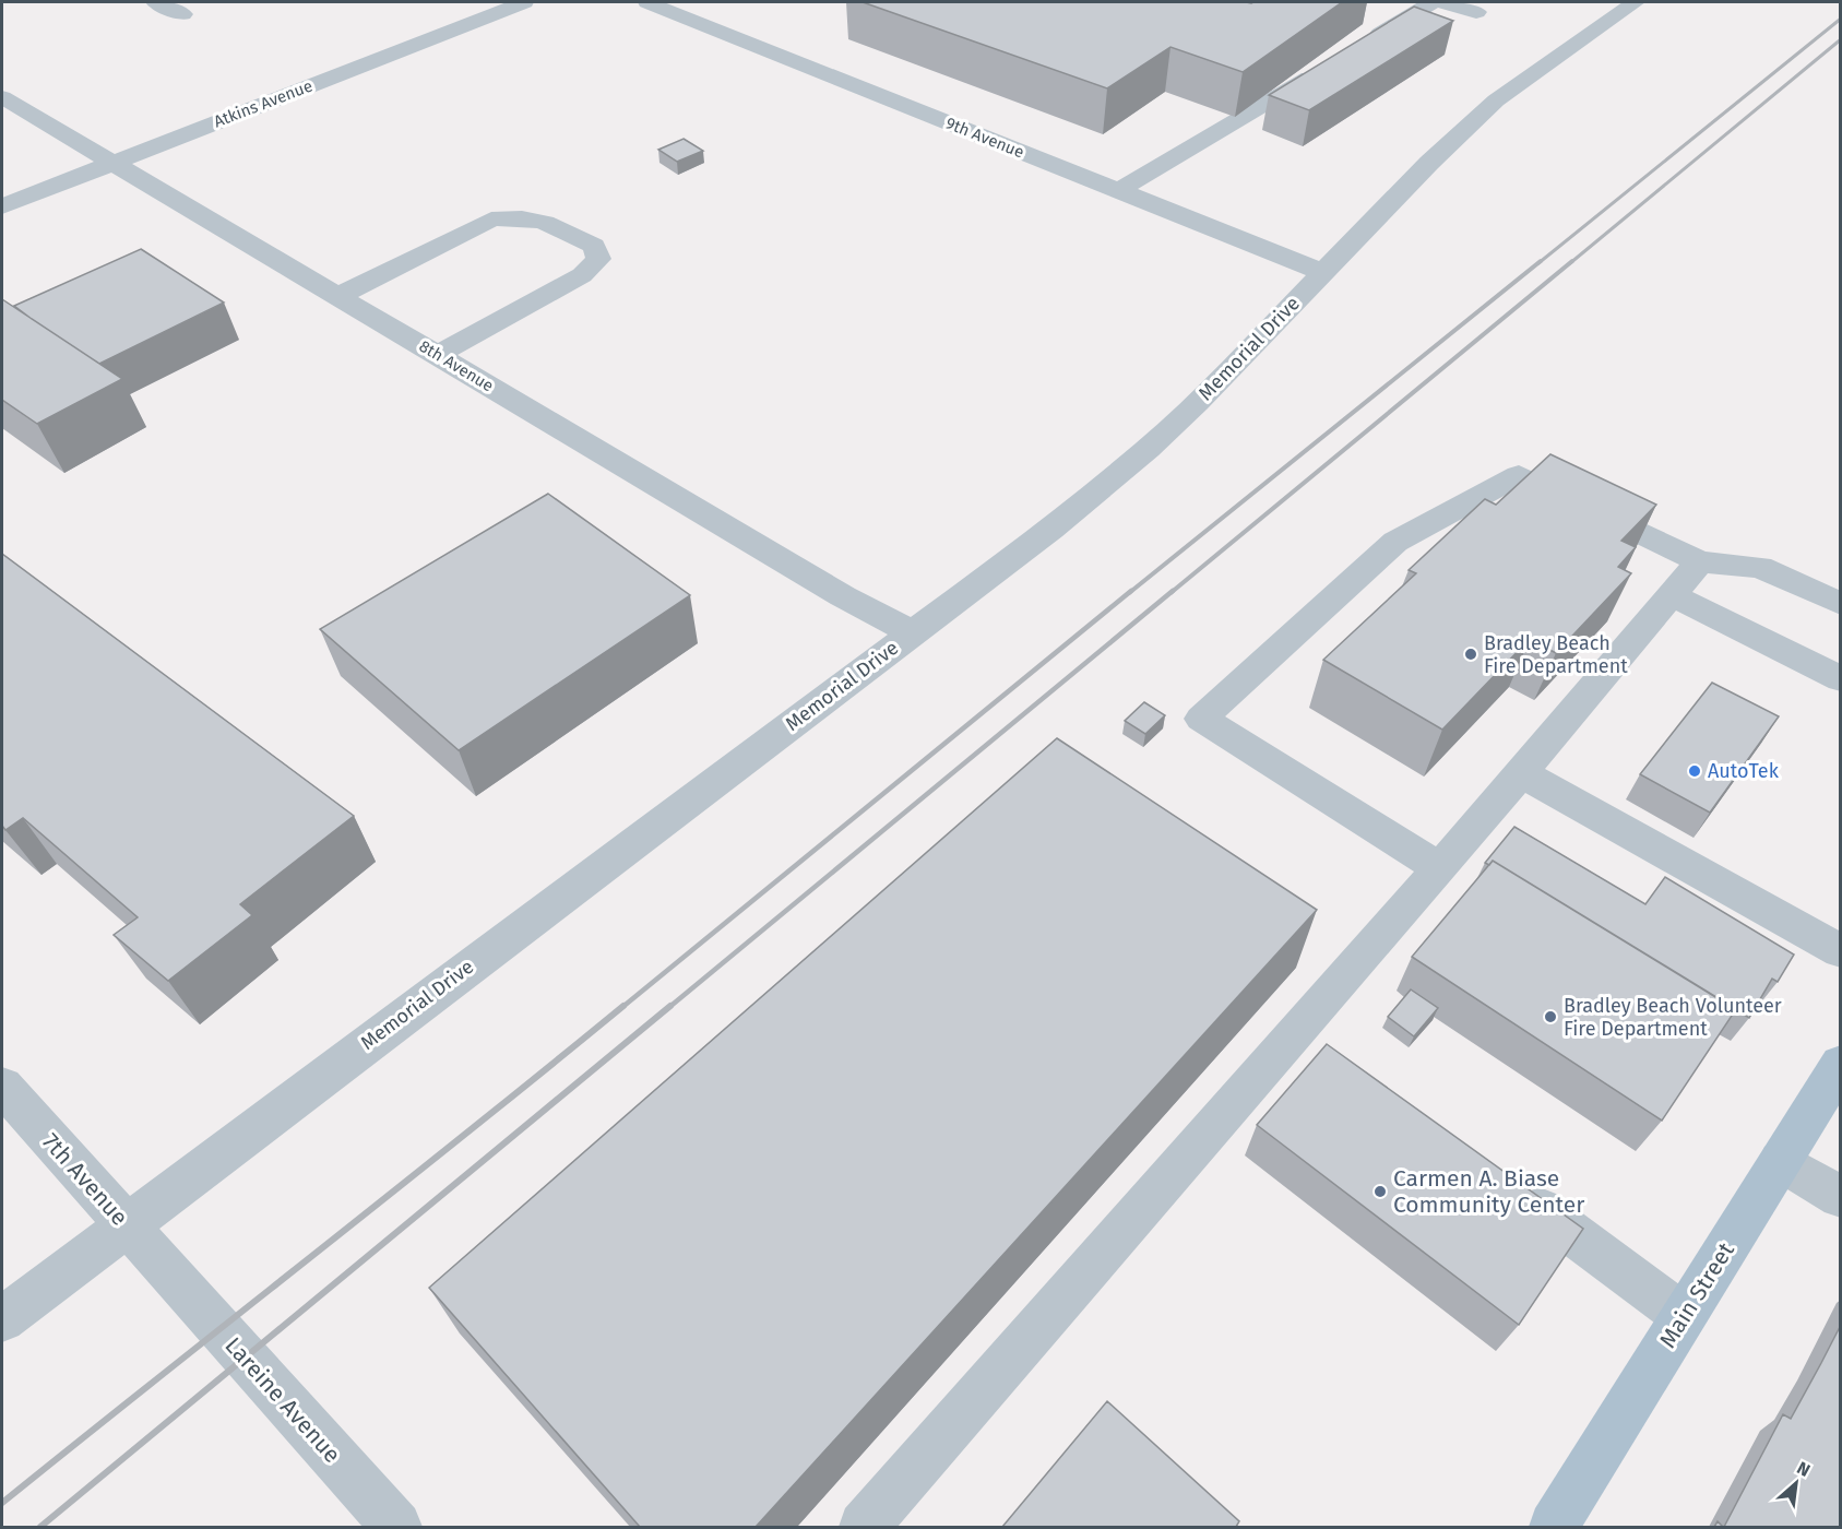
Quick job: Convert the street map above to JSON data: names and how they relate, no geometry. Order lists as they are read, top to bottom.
{
  "streets": {
    "main road": ["Main Street"],
    "street": [
      "Atkins Avenue",
      "9th Avenue",
      "Memorial Drive",
      "8th Avenue",
      "7th Avenue",
      "Lareine Avenue"
    ]
  },
  "crossings": [
    ["Atkins Avenue", "8th Avenue"],
    ["9th Avenue", "Memorial Drive"],
    ["Memorial Drive", "8th Avenue"],
    ["Memorial Drive", "7th Avenue"],
    ["7th Avenue", "Lareine Avenue"]
  ],
  "places": [
    "Bradley Beach Fire Department",
    "AutoTek",
    "Bradley Beach Volunteer Fire Department",
    "Carmen A. Biase Community Center"
  ],
  "north": "top right"
}
